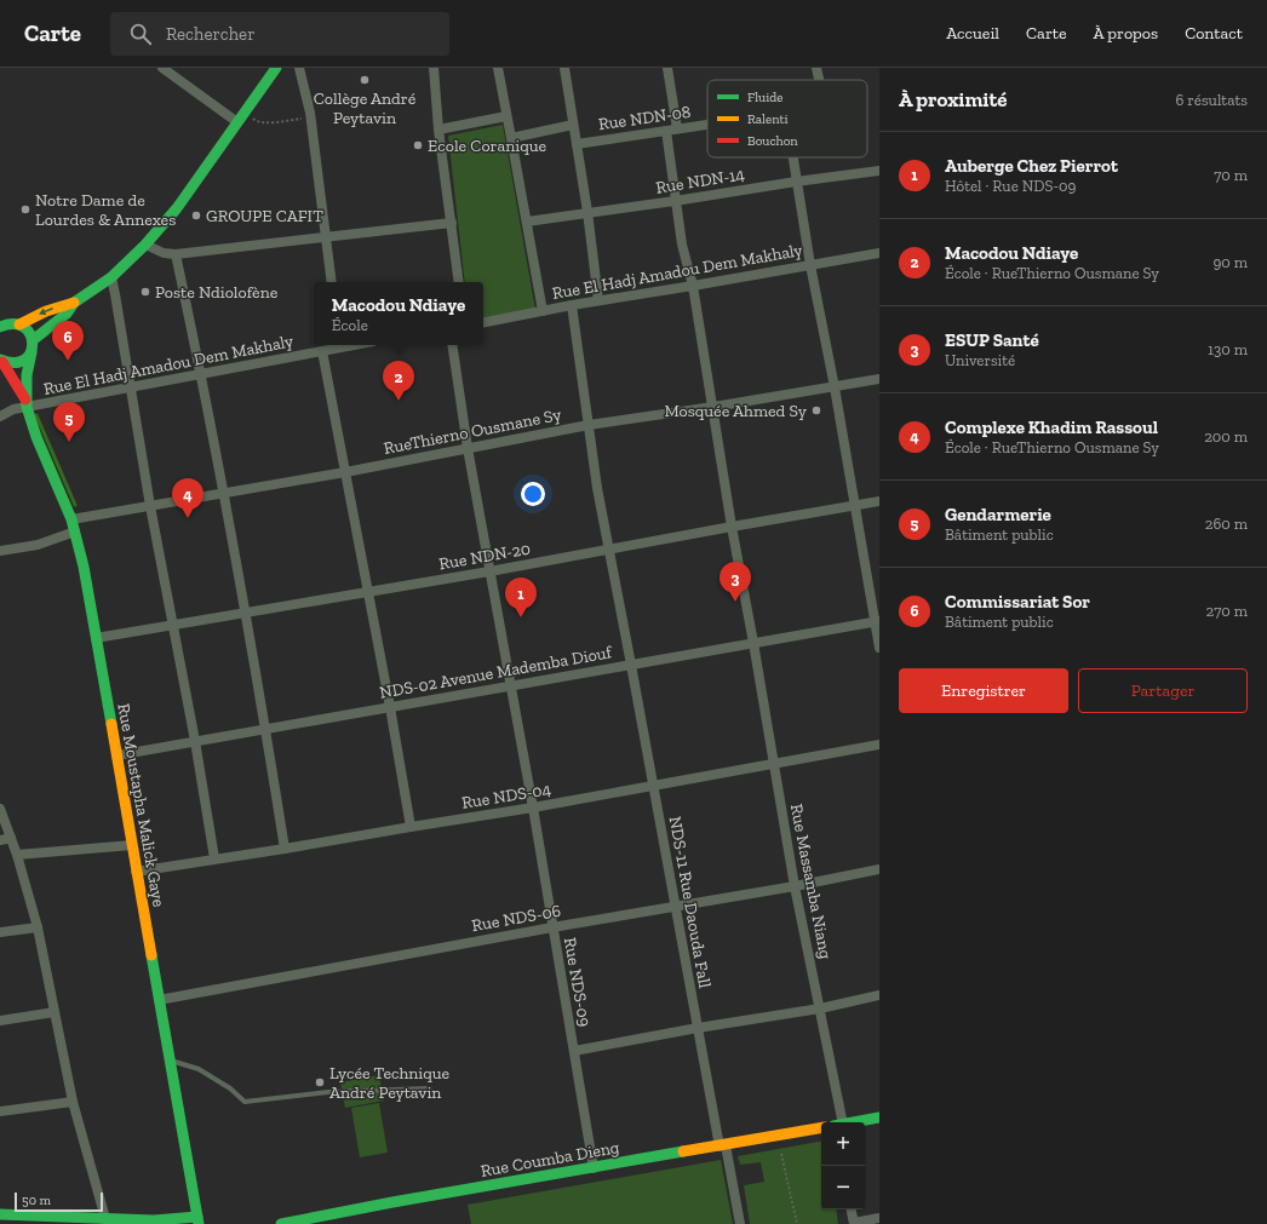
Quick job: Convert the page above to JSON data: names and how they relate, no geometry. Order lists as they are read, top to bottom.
{
  "streets": {
    "street": [
      "Rue NDN-08",
      "Rue NDN-14",
      "Rue El Hadj Amadou Dem Makhaly",
      "RueThierno Ousmane Sy",
      "Rue NDN-20",
      "NDS-02 Avenue Mademba Diouf",
      "Rue NDS-04",
      "Rue Moustapha Malick Gaye",
      "Rue Massamba Niang",
      "NDS-11 Rue Daouda Fall",
      "Rue NDS-06",
      "Rue NDS-09",
      "Rue Coumba Dieng"
    ]
  },
  "crossings": [
    ["Rue NDN-08", "Rue Massamba Niang"],
    ["Rue NDN-14", "Rue Massamba Niang"],
    ["Rue El Hadj Amadou Dem Makhaly", "Rue Moustapha Malick Gaye"],
    ["Rue El Hadj Amadou Dem Makhaly", "Rue Massamba Niang"],
    ["Rue El Hadj Amadou Dem Makhaly", "NDS-11 Rue Daouda Fall"],
    ["RueThierno Ousmane Sy", "Rue Moustapha Malick Gaye"],
    ["RueThierno Ousmane Sy", "Rue Massamba Niang"],
    ["RueThierno Ousmane Sy", "NDS-11 Rue Daouda Fall"],
    ["RueThierno Ousmane Sy", "Rue NDS-09"],
    ["Rue NDN-20", "Rue Moustapha Malick Gaye"],
    ["Rue NDN-20", "Rue Massamba Niang"],
    ["Rue NDN-20", "NDS-11 Rue Daouda Fall"],
    ["Rue NDN-20", "Rue NDS-09"],
    ["NDS-02 Avenue Mademba Diouf", "Rue Moustapha Malick Gaye"],
    ["NDS-02 Avenue Mademba Diouf", "Rue Massamba Niang"],
    ["NDS-02 Avenue Mademba Diouf", "NDS-11 Rue Daouda Fall"],
    ["NDS-02 Avenue Mademba Diouf", "Rue NDS-09"],
    ["Rue NDS-04", "Rue Moustapha Malick Gaye"],
    ["Rue NDS-04", "Rue Massamba Niang"],
    ["Rue NDS-04", "NDS-11 Rue Daouda Fall"],
    ["Rue NDS-04", "Rue NDS-09"],
    ["Rue Moustapha Malick Gaye", "Rue NDS-06"],
    ["Rue Massamba Niang", "Rue NDS-06"],
    ["NDS-11 Rue Daouda Fall", "Rue NDS-06"],
    ["NDS-11 Rue Daouda Fall", "Rue Coumba Dieng"],
    ["Rue NDS-06", "Rue NDS-09"],
    ["Rue NDS-09", "Rue Coumba Dieng"]
  ],
  "places": [
    "Collège André Peytavin",
    "Ecole Coranique",
    "Notre Dame de Lourdes & Annexes",
    "GROUPE CAFIT",
    "Poste Ndiolofène",
    "Mosquée Ahmed Sy",
    "Lycée Technique André Peytavin"
  ],
  "legend": ["Fluide", "Ralenti", "Bouchon"],
  "scale_bar": "50 m",
  "page": {
    "header": "Carte",
    "search": "Rechercher",
    "nav": [
      "Accueil",
      "Carte",
      "À propos",
      "Contact"
    ],
    "heading": ["À proximité", "6 résultats"],
    "list": [
      {
        "mark": "1",
        "name": "Auberge Chez Pierrot",
        "note": "Hôtel · Rue NDS-09",
        "value": "70 m"
      },
      {
        "mark": "2",
        "name": "Macodou Ndiaye",
        "note": "École · RueThierno Ousmane Sy",
        "value": "90 m"
      },
      {
        "mark": "3",
        "name": "ESUP Santé",
        "note": "Université",
        "value": "130 m"
      },
      {
        "mark": "4",
        "name": "Complexe Khadim Rassoul",
        "note": "École · RueThierno Ousmane Sy",
        "value": "200 m"
      },
      {
        "mark": "5",
        "name": "Gendarmerie",
        "note": "Bâtiment public",
        "value": "260 m"
      },
      {
        "mark": "6",
        "name": "Commissariat Sor",
        "note": "Bâtiment public",
        "value": "270 m"
      }
    ],
    "popup": ["Macodou Ndiaye", "École"],
    "pins": [
      "6",
      "2",
      "5",
      "4",
      "3",
      "1"
    ],
    "buttons": ["Enregistrer", "Partager"],
    "map_buttons": ["+", "−"],
    "scale": "50 m"
  }
}
